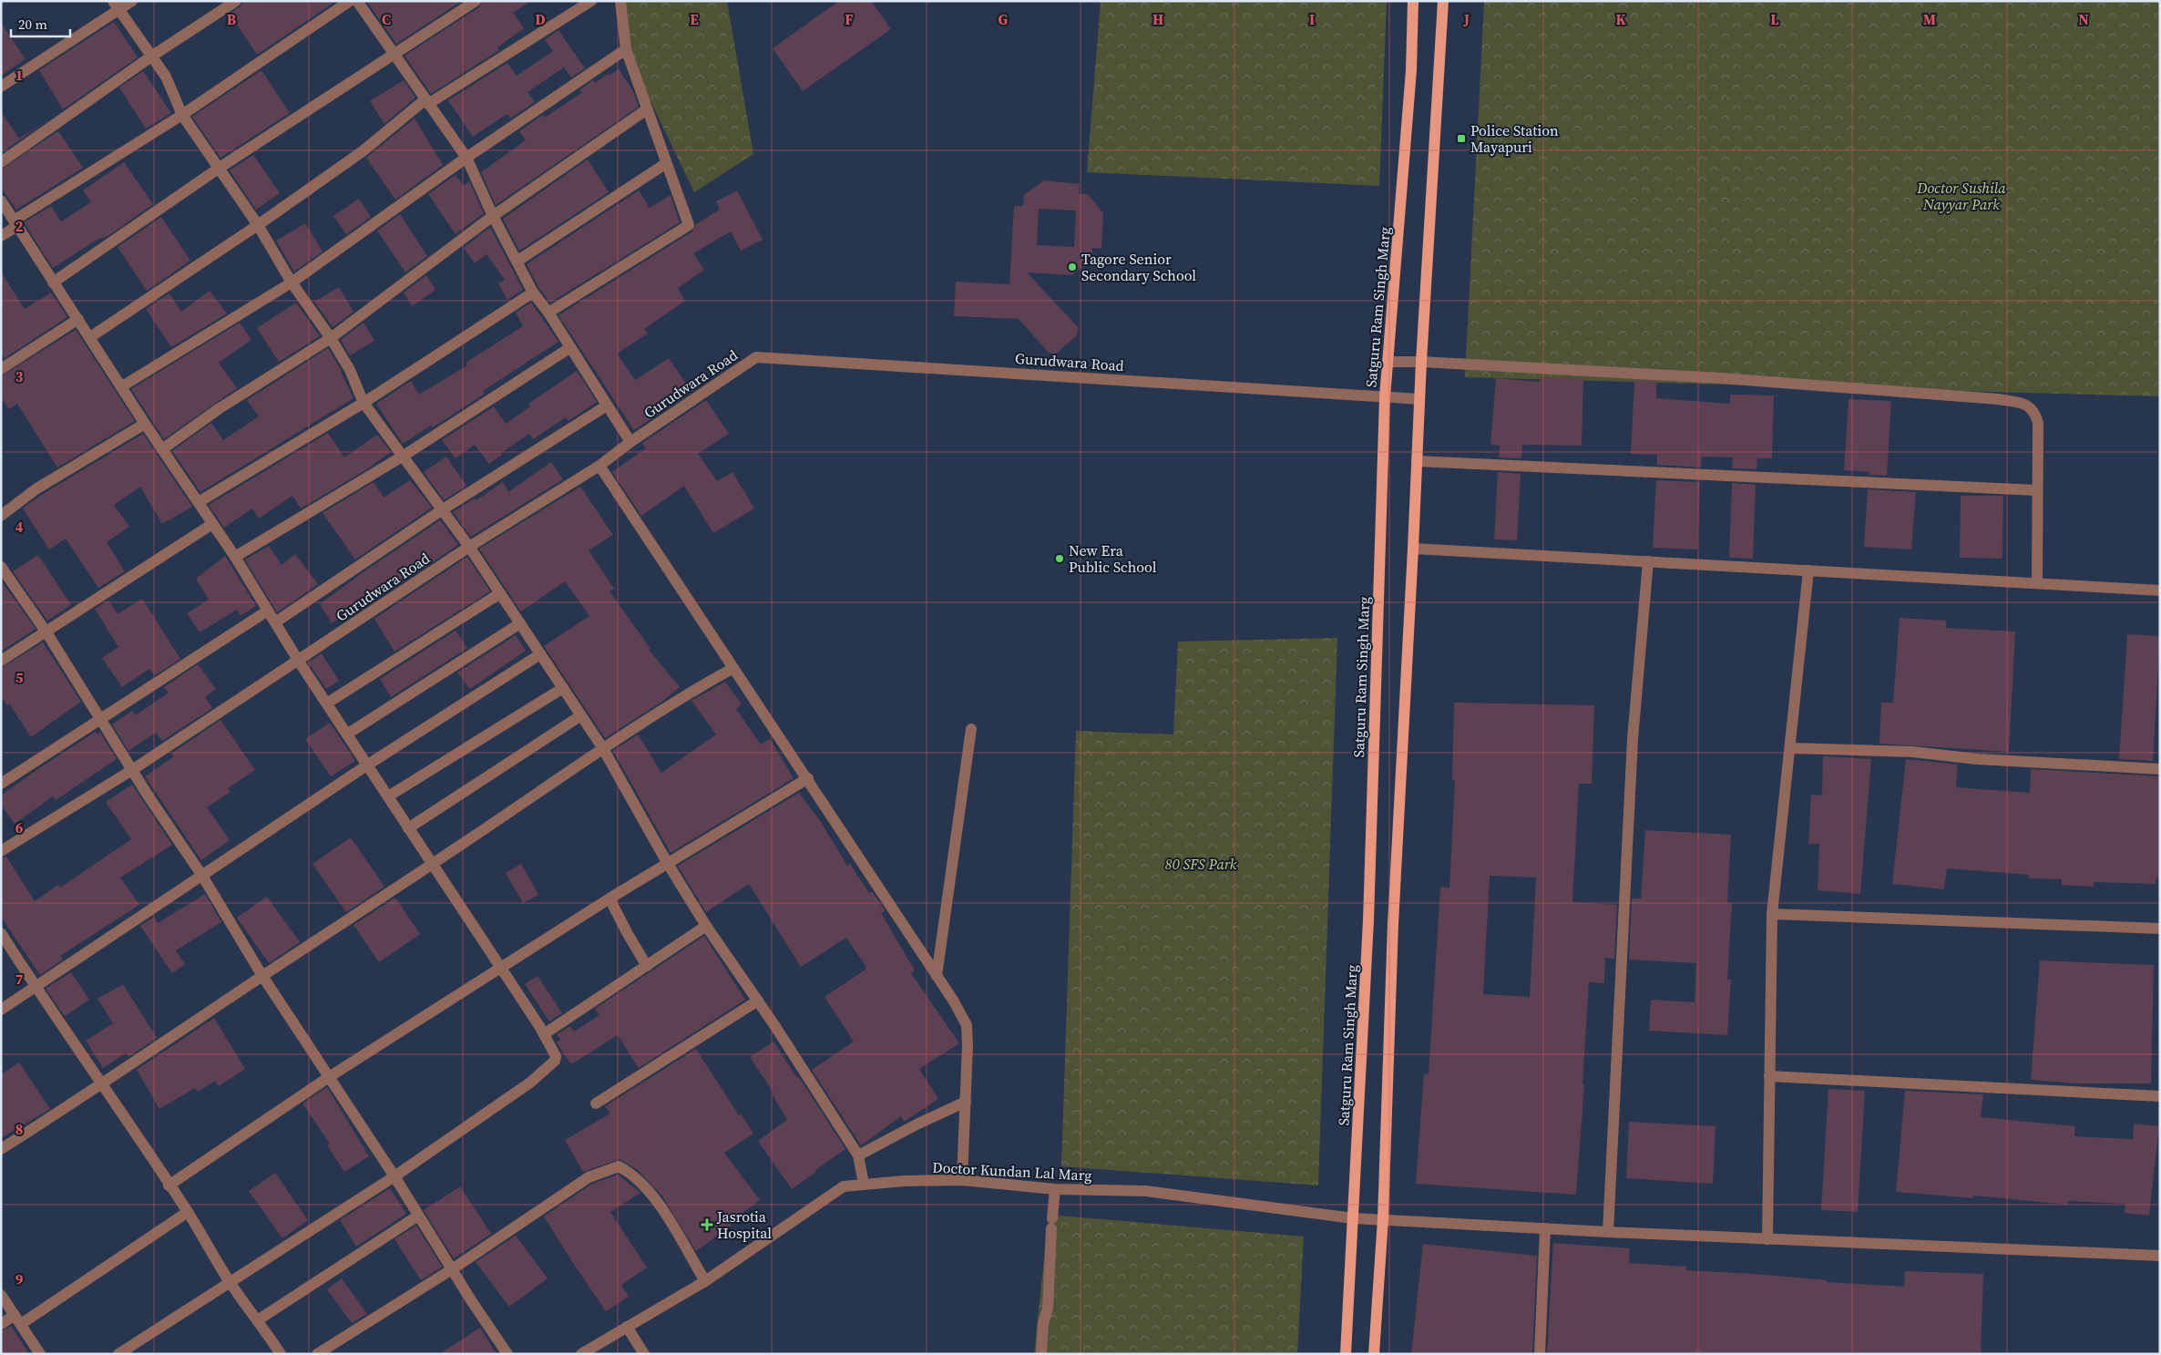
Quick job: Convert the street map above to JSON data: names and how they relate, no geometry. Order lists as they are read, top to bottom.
{
  "streets": {
    "main road": ["Satguru Ram Singh Marg"],
    "street": ["Gurudwara Road", "Doctor Kundan Lal Marg"]
  },
  "crossings": [
    ["Satguru Ram Singh Marg", "Gurudwara Road"],
    ["Satguru Ram Singh Marg", "Doctor Kundan Lal Marg"]
  ],
  "parks": ["Doctor Sushila Nayyar Park", "80 SFS Park"],
  "places": {
    "transit": ["Police Station Mayapuri"],
    "other": ["Tagore Senior Secondary School", "New Era Public School"],
    "health": ["Jasrotia Hospital"]
  },
  "scale_bar": "20 m",
  "grid": {
    "columns": [
      "B",
      "C",
      "D",
      "E",
      "F",
      "G",
      "H",
      "I",
      "J",
      "K",
      "L",
      "M",
      "N"
    ],
    "rows": [
      "1",
      "2",
      "3",
      "4",
      "5",
      "6",
      "7",
      "8",
      "9"
    ]
  }
}
